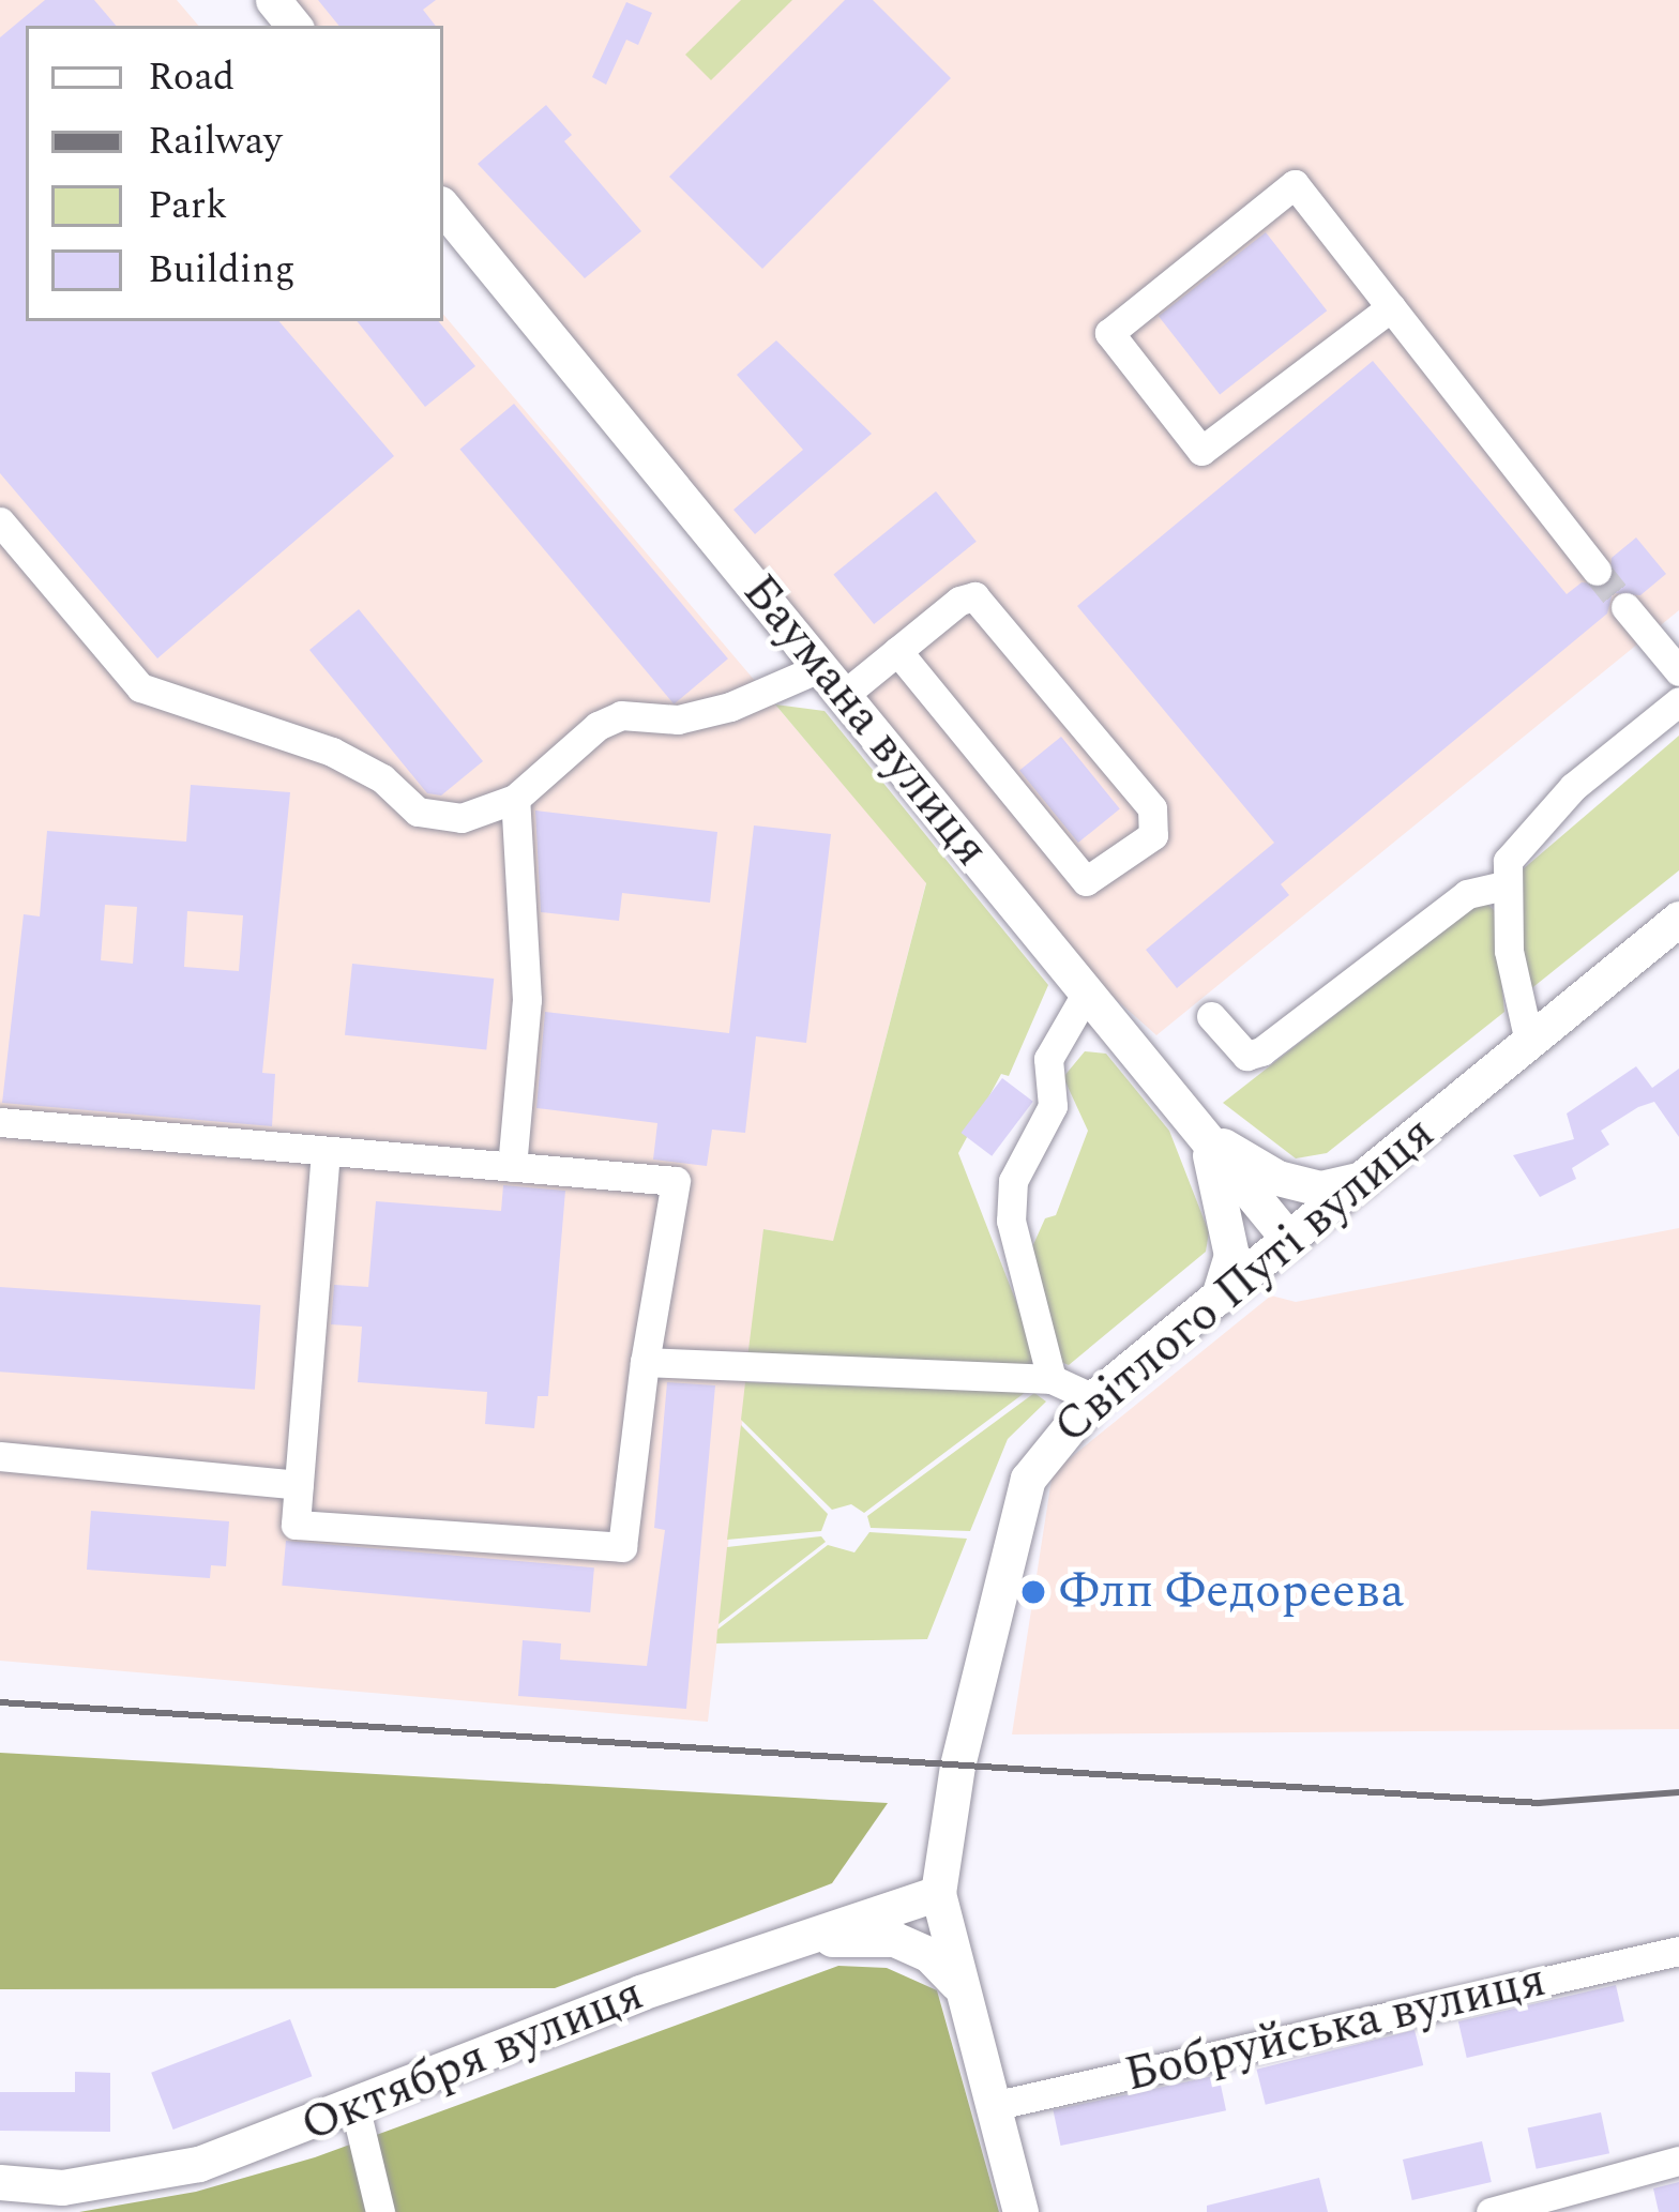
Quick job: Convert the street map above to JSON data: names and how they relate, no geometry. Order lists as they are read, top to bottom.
{
  "streets": {
    "main road": ["Баумана вулиця", "Світлого Путі вулиця", "Октября вулиця"],
    "street": ["Бобруйська вулиця"]
  },
  "crossings": [
    ["Баумана вулиця", "Світлого Путі вулиця"],
    ["Світлого Путі вулиця", "Октября вулиця"]
  ],
  "places": ["Флп Федореева"],
  "legend": [
    "Road",
    "Railway",
    "Park",
    "Building"
  ]
}
